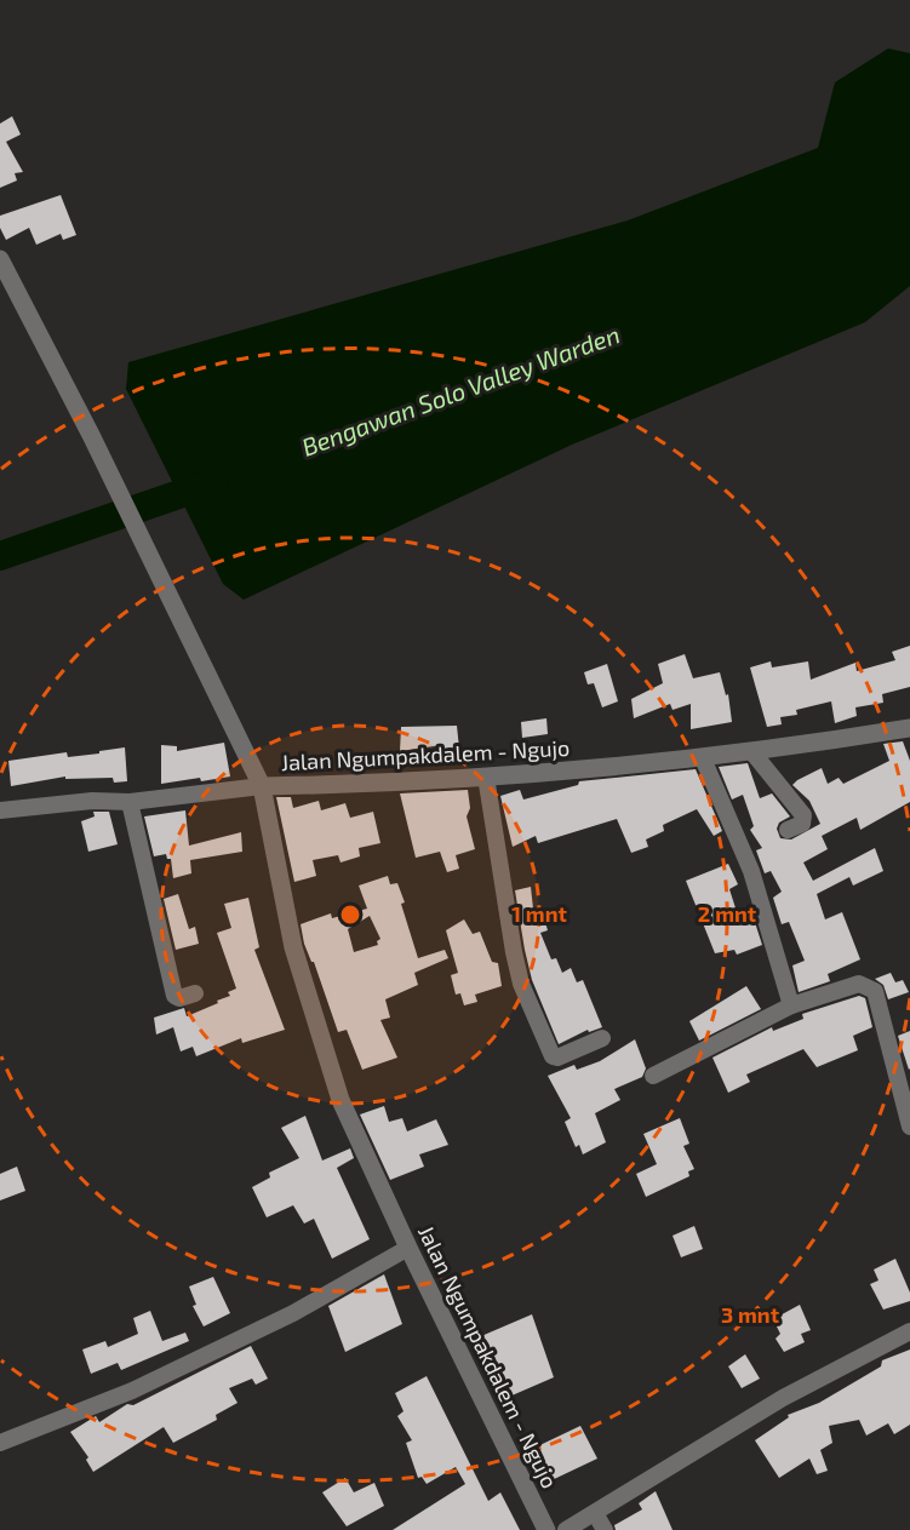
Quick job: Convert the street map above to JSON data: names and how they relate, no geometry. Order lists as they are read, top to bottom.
{
  "streets": {
    "street": ["Jalan Ngumpakdalem - Ngujo"]
  },
  "water": ["Bengawan Solo Valley Warden"],
  "rings": ["1 mnt", "2 mnt", "3 mnt"]
}
